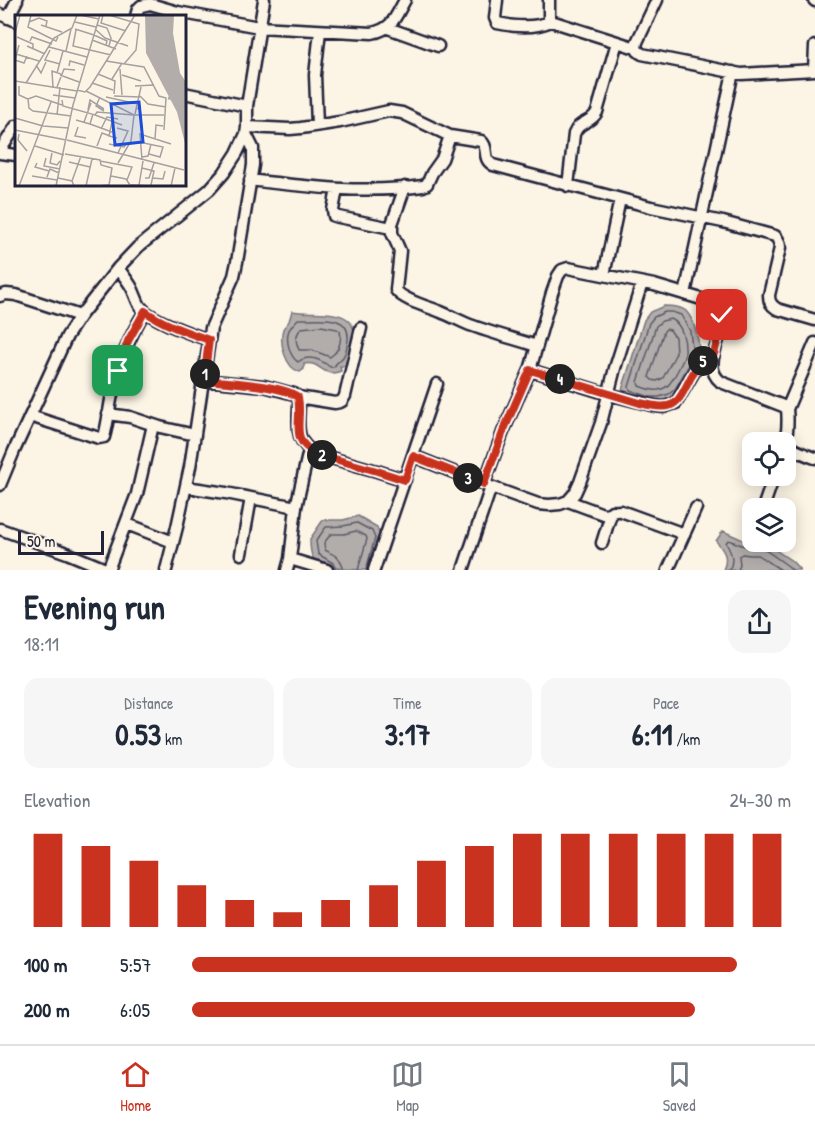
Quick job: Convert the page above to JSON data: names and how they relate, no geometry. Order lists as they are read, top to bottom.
{
  "scale_bar": "50 m",
  "page": {
    "pins": [
      "5",
      "1",
      "4",
      "2",
      "3"
    ],
    "scale": "50 m",
    "heading": ["Evening run", "18:11"],
    "stats": [
      ["Distance", "0.53 km"],
      ["Time", "3:17"],
      ["Pace", "6:11 /km"]
    ],
    "chart": ["Elevation", "24–30 m"],
    "list": [
      {
        "name": "100 m",
        "note": "5:57"
      },
      {
        "name": "200 m",
        "note": "6:05"
      }
    ],
    "tabs": ["Home", "Map", "Saved"]
  }
}
